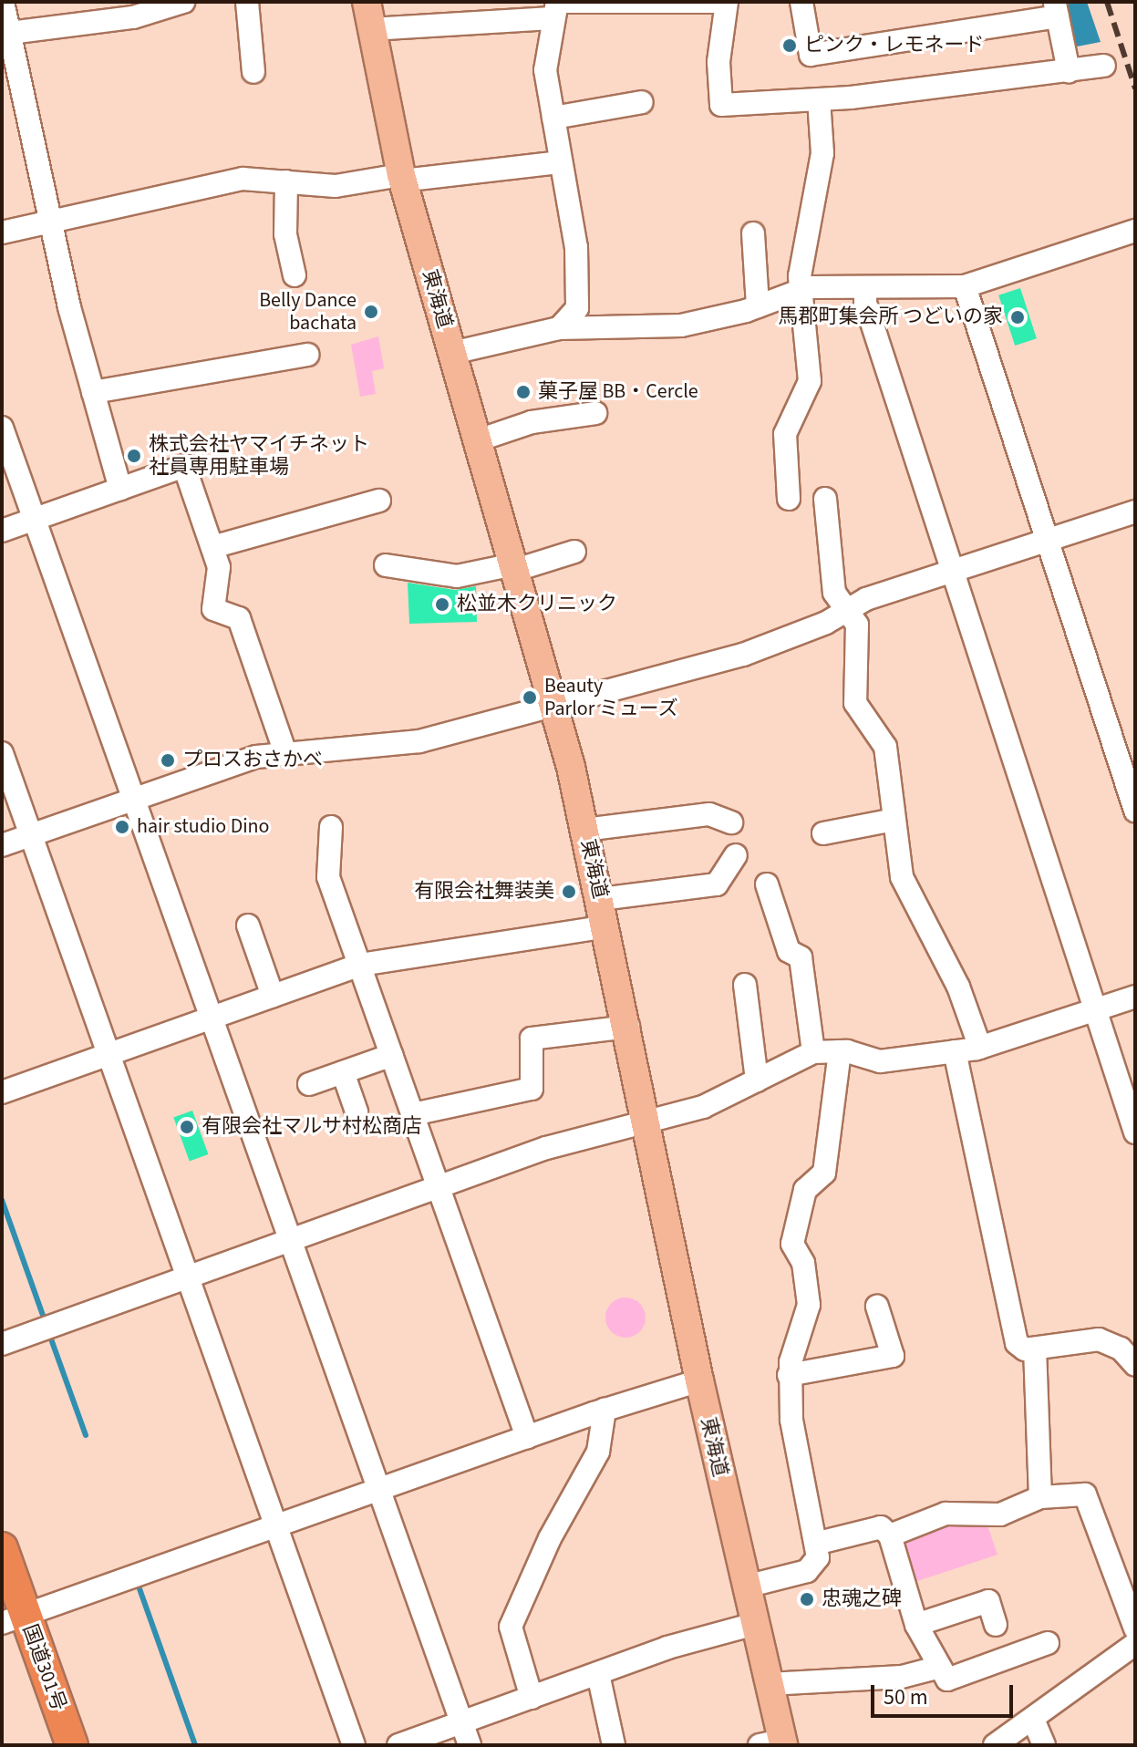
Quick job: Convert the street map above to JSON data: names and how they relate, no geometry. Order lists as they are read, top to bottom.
{
  "streets": {
    "highway": ["国道301号"],
    "main road": ["東海道"]
  },
  "places": [
    "ピンク・レモネード",
    "Belly Dance bachata",
    "馬郡町集会所 つどいの家",
    "菓子屋 BB・Cercle",
    "株式会社ヤマイチネット 社員専用駐車場",
    "松並木クリニック",
    "Beauty Parlor ミューズ",
    "プロスおさかべ",
    "hair studio Dino",
    "有限会社舞装美",
    "有限会社マルサ村松商店",
    "忠魂之碑"
  ],
  "scale_bar": "50 m"
}
